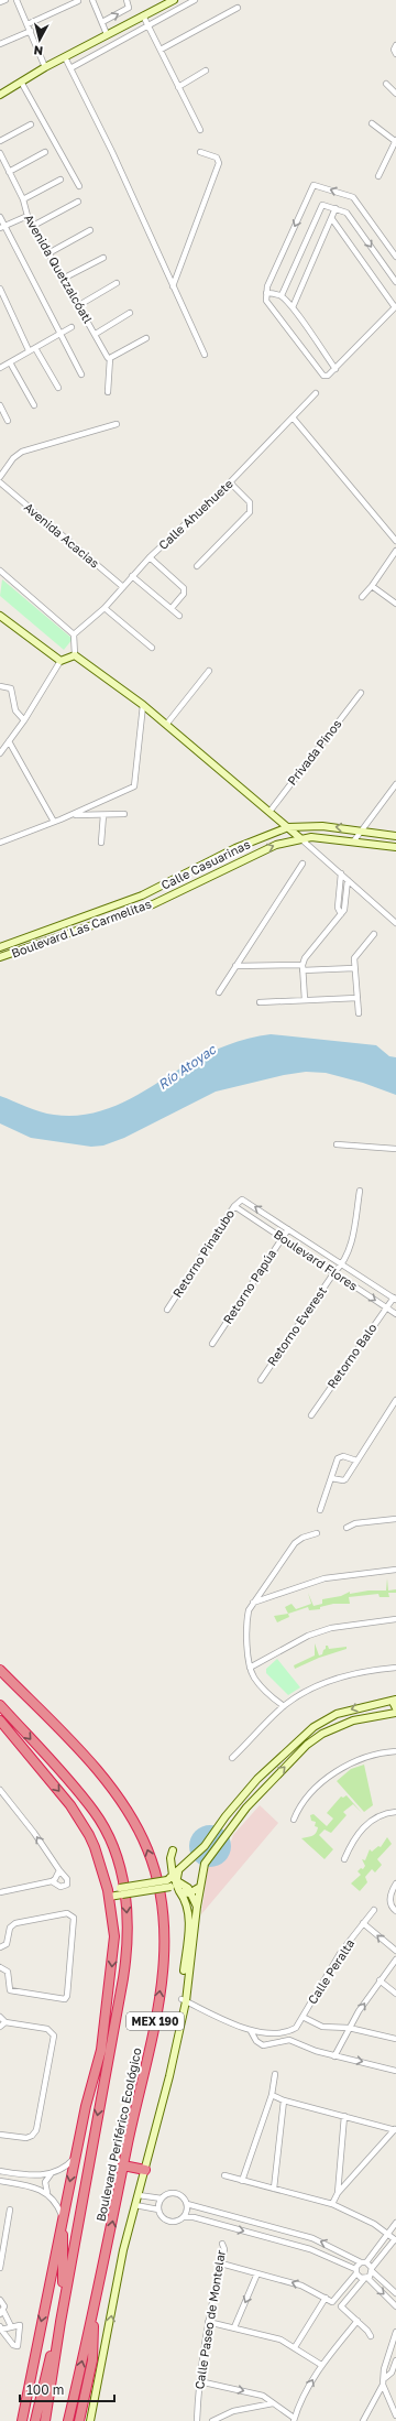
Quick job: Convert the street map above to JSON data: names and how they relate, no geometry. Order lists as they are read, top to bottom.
{
  "streets": {
    "highway": ["MEX 190", "Boulevard Periférico Ecológico"],
    "street": [
      "Avenida Quetzalcóatl",
      "Calle Ahuehuete",
      "Avenida Acacias",
      "Privada Pinos",
      "Calle Casuarinas",
      "Boulevard Las Carmelitas",
      "Retorno Pinatubo",
      "Boulevard Flores",
      "Retorno Papúa",
      "Retorno Everest",
      "Retorno Balo",
      "Calle Peralta",
      "Calle Paseo de Montelar"
    ]
  },
  "crossings": [
    ["Calle Ahuehuete", "Avenida Acacias"],
    ["Calle Casuarinas", "Boulevard Las Carmelitas"],
    ["Retorno Pinatubo", "Boulevard Flores"],
    ["Boulevard Flores", "Retorno Papúa"],
    ["Boulevard Flores", "Retorno Everest"],
    ["Boulevard Flores", "Retorno Balo"]
  ],
  "water": ["Río Atoyac"],
  "scale_bar": "100 m",
  "north": "bottom"
}
